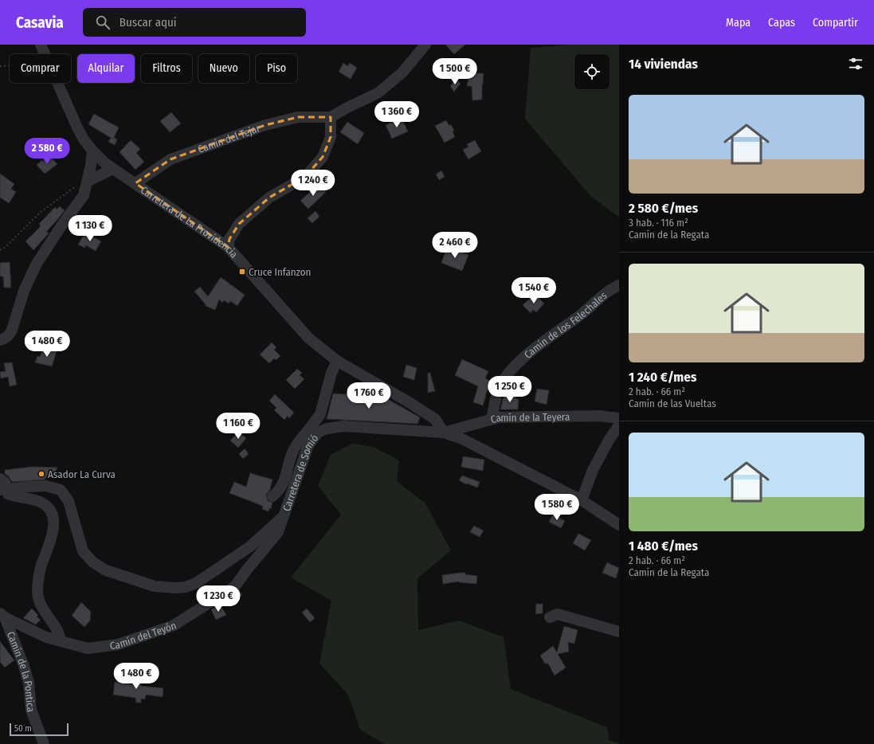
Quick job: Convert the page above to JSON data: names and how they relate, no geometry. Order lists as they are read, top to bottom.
{
  "streets": {
    "street": [
      "Camín del Tejar",
      "Carretera de La Providencia",
      "Camín de los Felechales",
      "Camín de la Teyera",
      "Carretera de Somió",
      "Camín del Teyón",
      "Camín de la Pontica"
    ]
  },
  "crossings": [
    ["Camín del Tejar", "Carretera de La Providencia"],
    ["Carretera de La Providencia", "Camín de la Teyera"],
    ["Carretera de La Providencia", "Carretera de Somió"],
    ["Camín de los Felechales", "Camín de la Teyera"],
    ["Camín de la Teyera", "Carretera de Somió"],
    ["Carretera de Somió", "Camín del Teyón"],
    ["Camín del Teyón", "Camín de la Pontica"]
  ],
  "places": {
    "transit": ["Cruce Infanzon"],
    "other": ["Asador La Curva"]
  },
  "scale_bar": "50 m",
  "page": {
    "header": "Casavia",
    "search": "Buscar aquí",
    "nav": ["Mapa", "Capas", "Compartir"],
    "heading": "14 viviendas",
    "chip": [
      "Comprar",
      "Alquilar",
      "Filtros",
      "Nuevo",
      "Piso"
    ],
    "price": [
      "1 500 €",
      "1 360 €",
      "2 580 €",
      "1 240 €",
      "1 130 €",
      "2 460 €",
      "1 540 €",
      "1 480 €",
      "1 250 €",
      "1 760 €",
      "1 160 €",
      "1 580 €",
      "1 230 €",
      "1 480 €"
    ],
    "list": [
      {
        "name": "2 580 €/mes",
        "note": "3 hab. · 116 m² · Camín de la Regata"
      },
      {
        "name": "1 240 €/mes",
        "note": "2 hab. · 66 m² · Camín de las Vueltas"
      },
      {
        "name": "1 480 €/mes",
        "note": "2 hab. · 66 m² · Camín de la Regata"
      }
    ],
    "scale": "50 m"
  }
}
